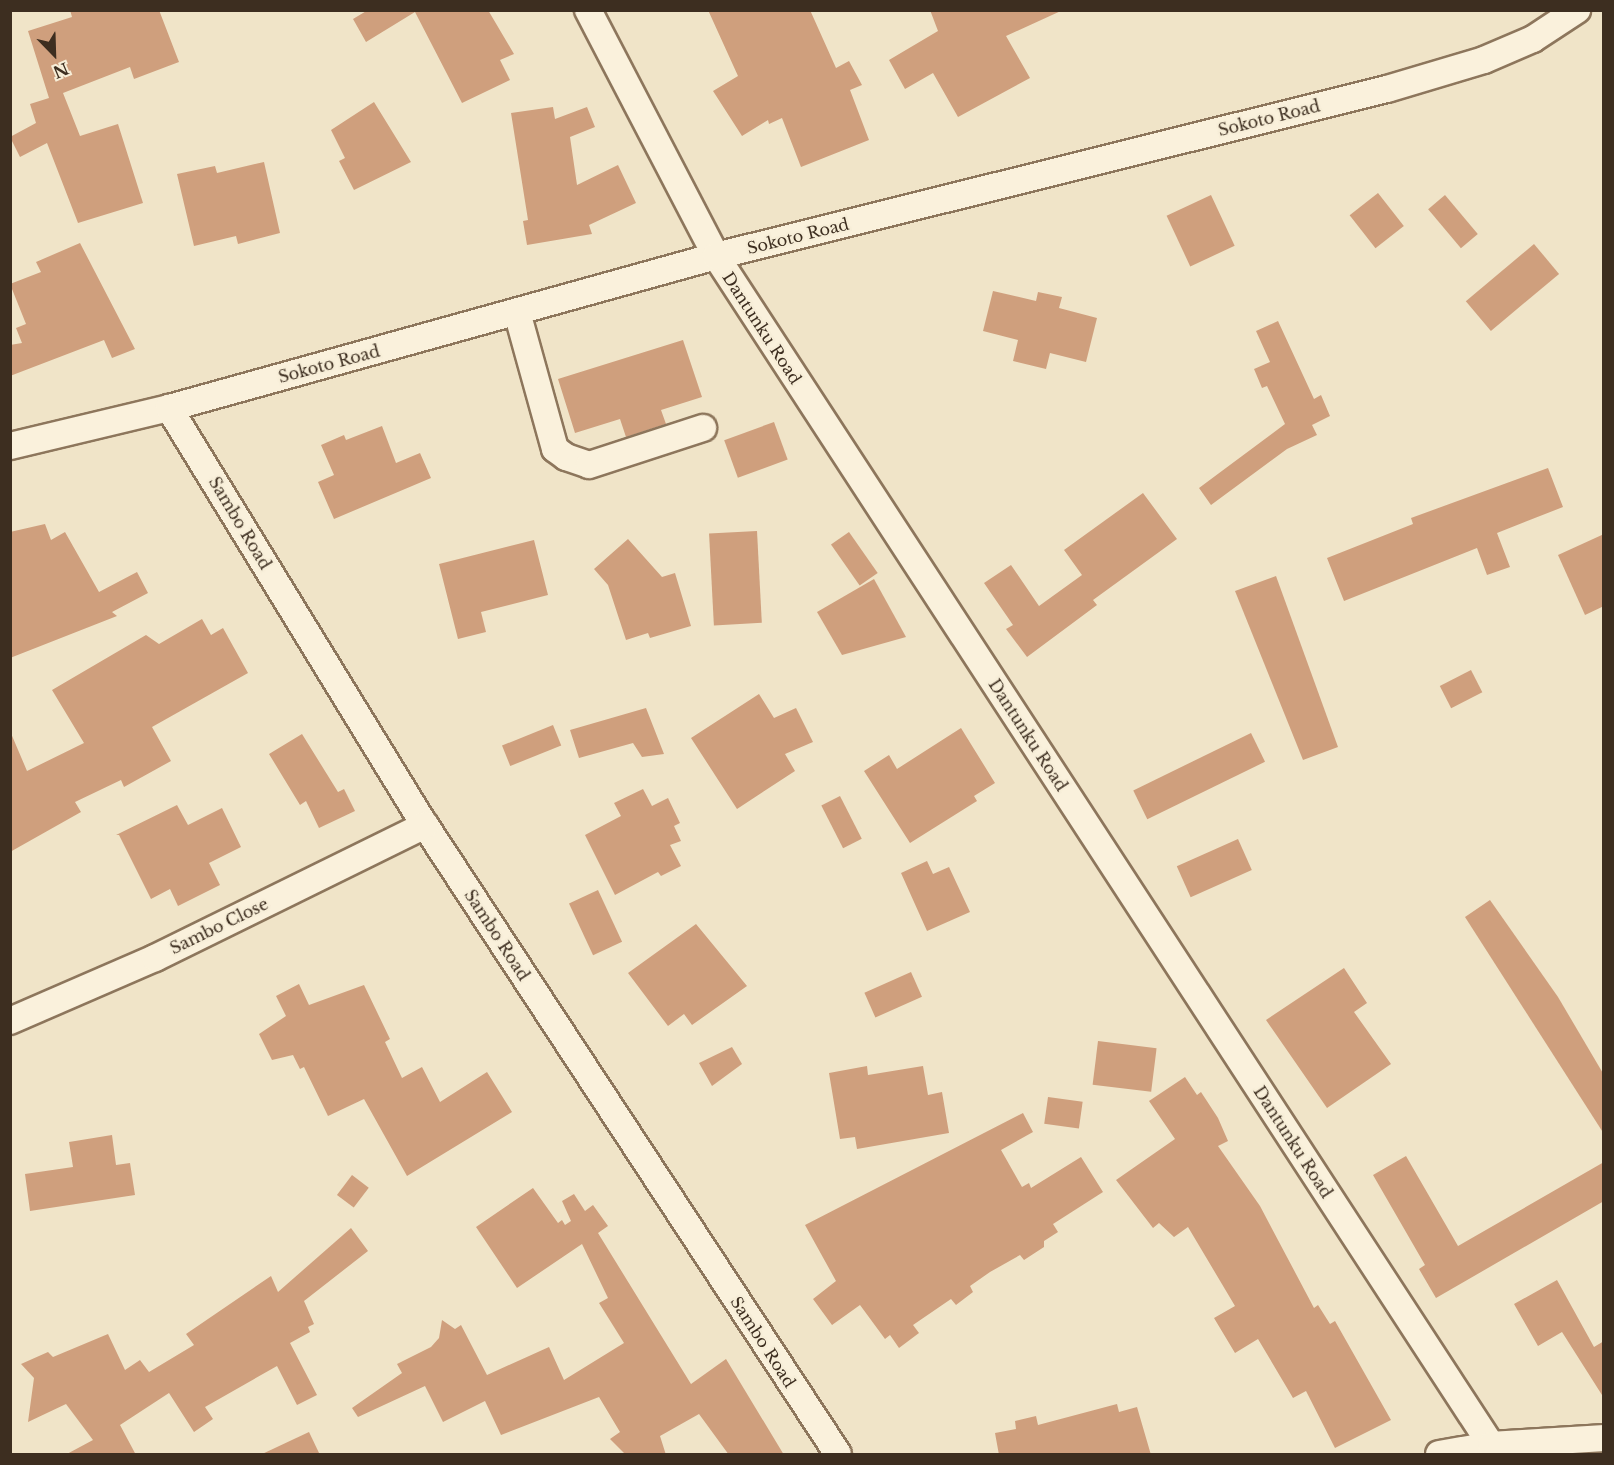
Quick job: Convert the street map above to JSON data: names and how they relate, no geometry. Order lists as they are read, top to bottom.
{
  "streets": {
    "street": [
      "Sokoto Road",
      "Dantunku Road",
      "Sambo Road",
      "Sambo Close"
    ]
  },
  "crossings": [
    ["Sokoto Road", "Dantunku Road"],
    ["Sokoto Road", "Sambo Road"],
    ["Sambo Road", "Sambo Close"]
  ],
  "north": "bottom right"
}
